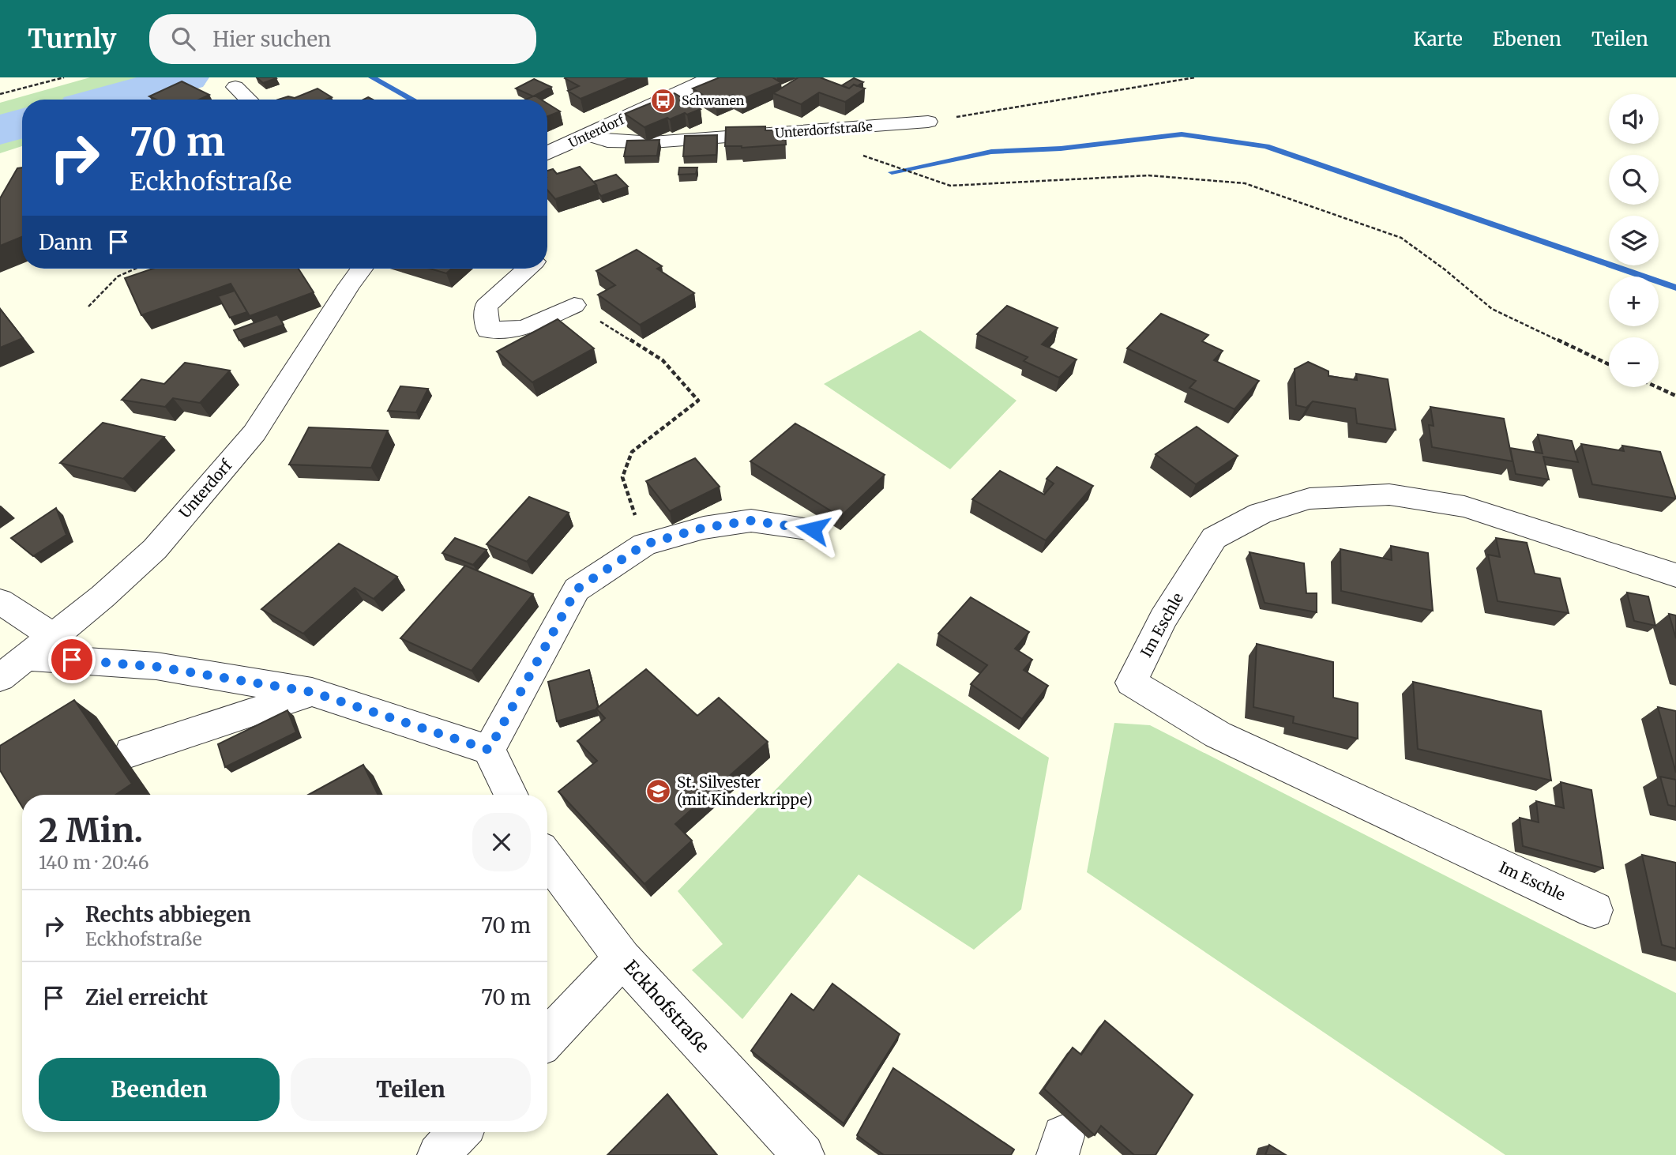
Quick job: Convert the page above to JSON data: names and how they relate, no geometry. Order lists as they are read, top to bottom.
{
  "streets": {
    "street": [
      "Unterdorfstraße",
      "Unterdorf",
      "Im Eschle",
      "Eckhofstraße"
    ]
  },
  "crossings": [
    ["Unterdorfstraße", "Unterdorf"]
  ],
  "places": {
    "bus stop": ["Schwanen"],
    "school or university": ["St. Silvester (mit Kinderkrippe)"]
  },
  "page": {
    "header": "Turnly",
    "search": "Hier suchen",
    "nav": ["Karte", "Ebenen", "Teilen"],
    "map_buttons": ["+", "−"],
    "turn": ["70 m", "Eckhofstraße"],
    "then": "Dann",
    "heading": ["2 Min.", "140 m · 20:46"],
    "list": [
      {
        "name": "Rechts abbiegen",
        "note": "Eckhofstraße",
        "value": "70 m"
      },
      {
        "name": "Ziel erreicht",
        "value": "70 m"
      }
    ],
    "buttons": ["Beenden", "Teilen"]
  }
}
